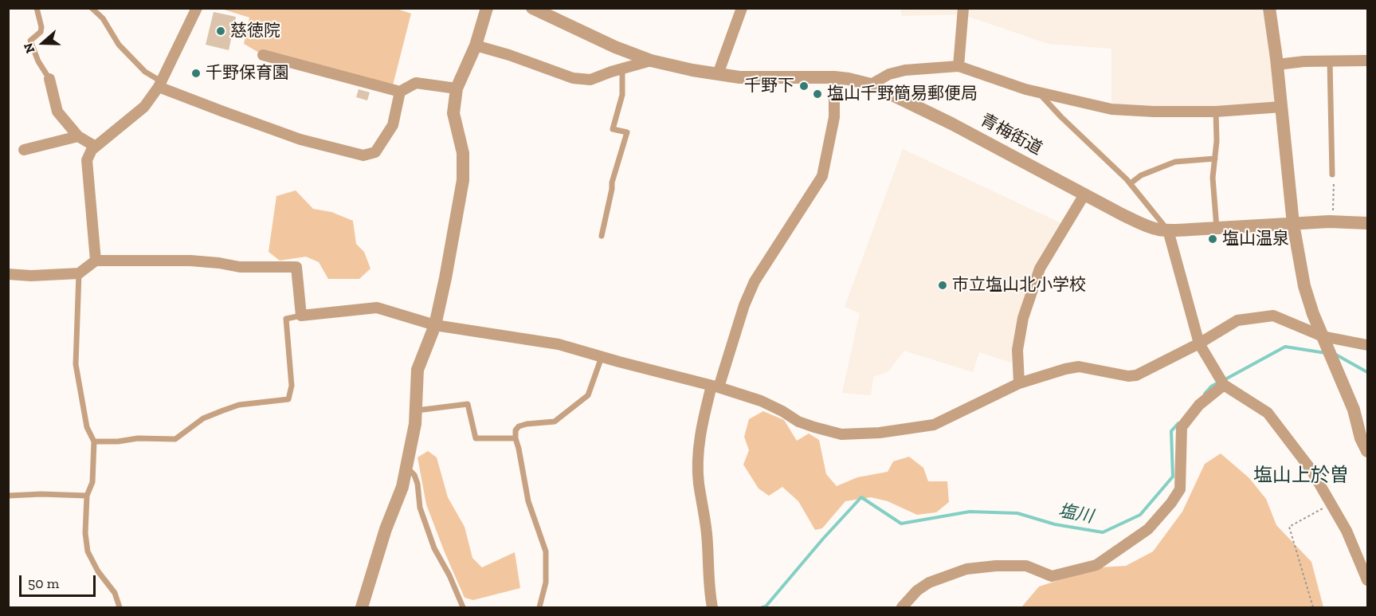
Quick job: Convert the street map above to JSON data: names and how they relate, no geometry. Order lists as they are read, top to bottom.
{
  "streets": {
    "street": ["青梅街道"]
  },
  "districts": ["塩山上於曽"],
  "water": ["塩川"],
  "places": [
    "慈徳院",
    "千野保育園",
    "千野下",
    "塩山千野簡易郵便局",
    "塩山温泉",
    "市立塩山北小学校"
  ],
  "scale_bar": "50 m",
  "north": "left"
}
